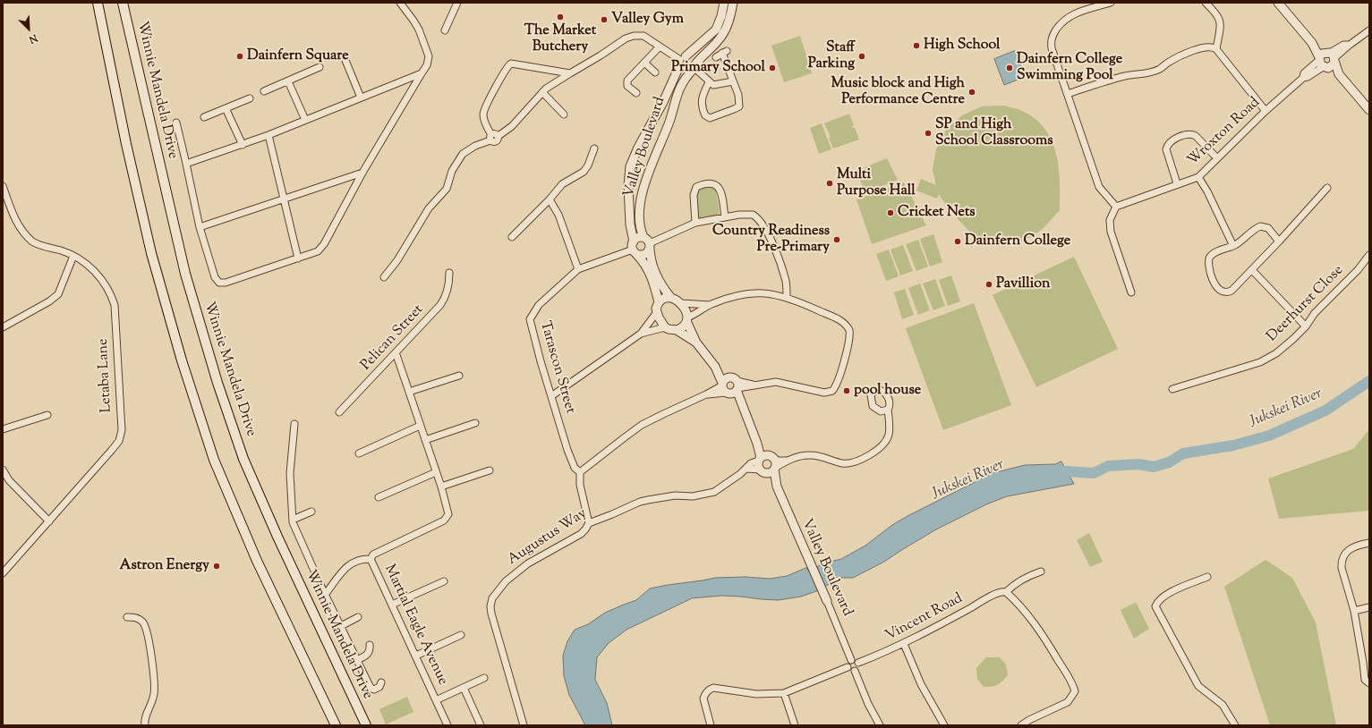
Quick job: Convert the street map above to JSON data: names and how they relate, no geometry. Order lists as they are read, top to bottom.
{
  "streets": {
    "main road": ["Winnie Mandela Drive"],
    "street": [
      "Wroxton Road",
      "Valley Boulevard",
      "Deerhurst Close",
      "Pelican Street",
      "Tarascon Street",
      "Letaba Lane",
      "Augustus Way",
      "Vincent Road",
      "Martial Eagle Avenue"
    ]
  },
  "crossings": [
    ["Valley Boulevard", "Tarascon Street"],
    ["Valley Boulevard", "Augustus Way"],
    ["Valley Boulevard", "Vincent Road"],
    ["Pelican Street", "Martial Eagle Avenue"],
    ["Tarascon Street", "Augustus Way"]
  ],
  "water": ["Jukskei River"],
  "places": [
    "The Market Butchery",
    "Valley Gym",
    "High School",
    "Dainfern Square",
    "Staff Parking",
    "Primary School",
    "Dainfern College Swimming Pool",
    "Music block and High Performance Centre",
    "SP and High School Classrooms",
    "Multi Purpose Hall",
    "Cricket Nets",
    "Country Readiness Pre-Primary",
    "Dainfern College",
    "Pavillion",
    "pool house",
    "Astron Energy"
  ],
  "north": "bottom right"
}
